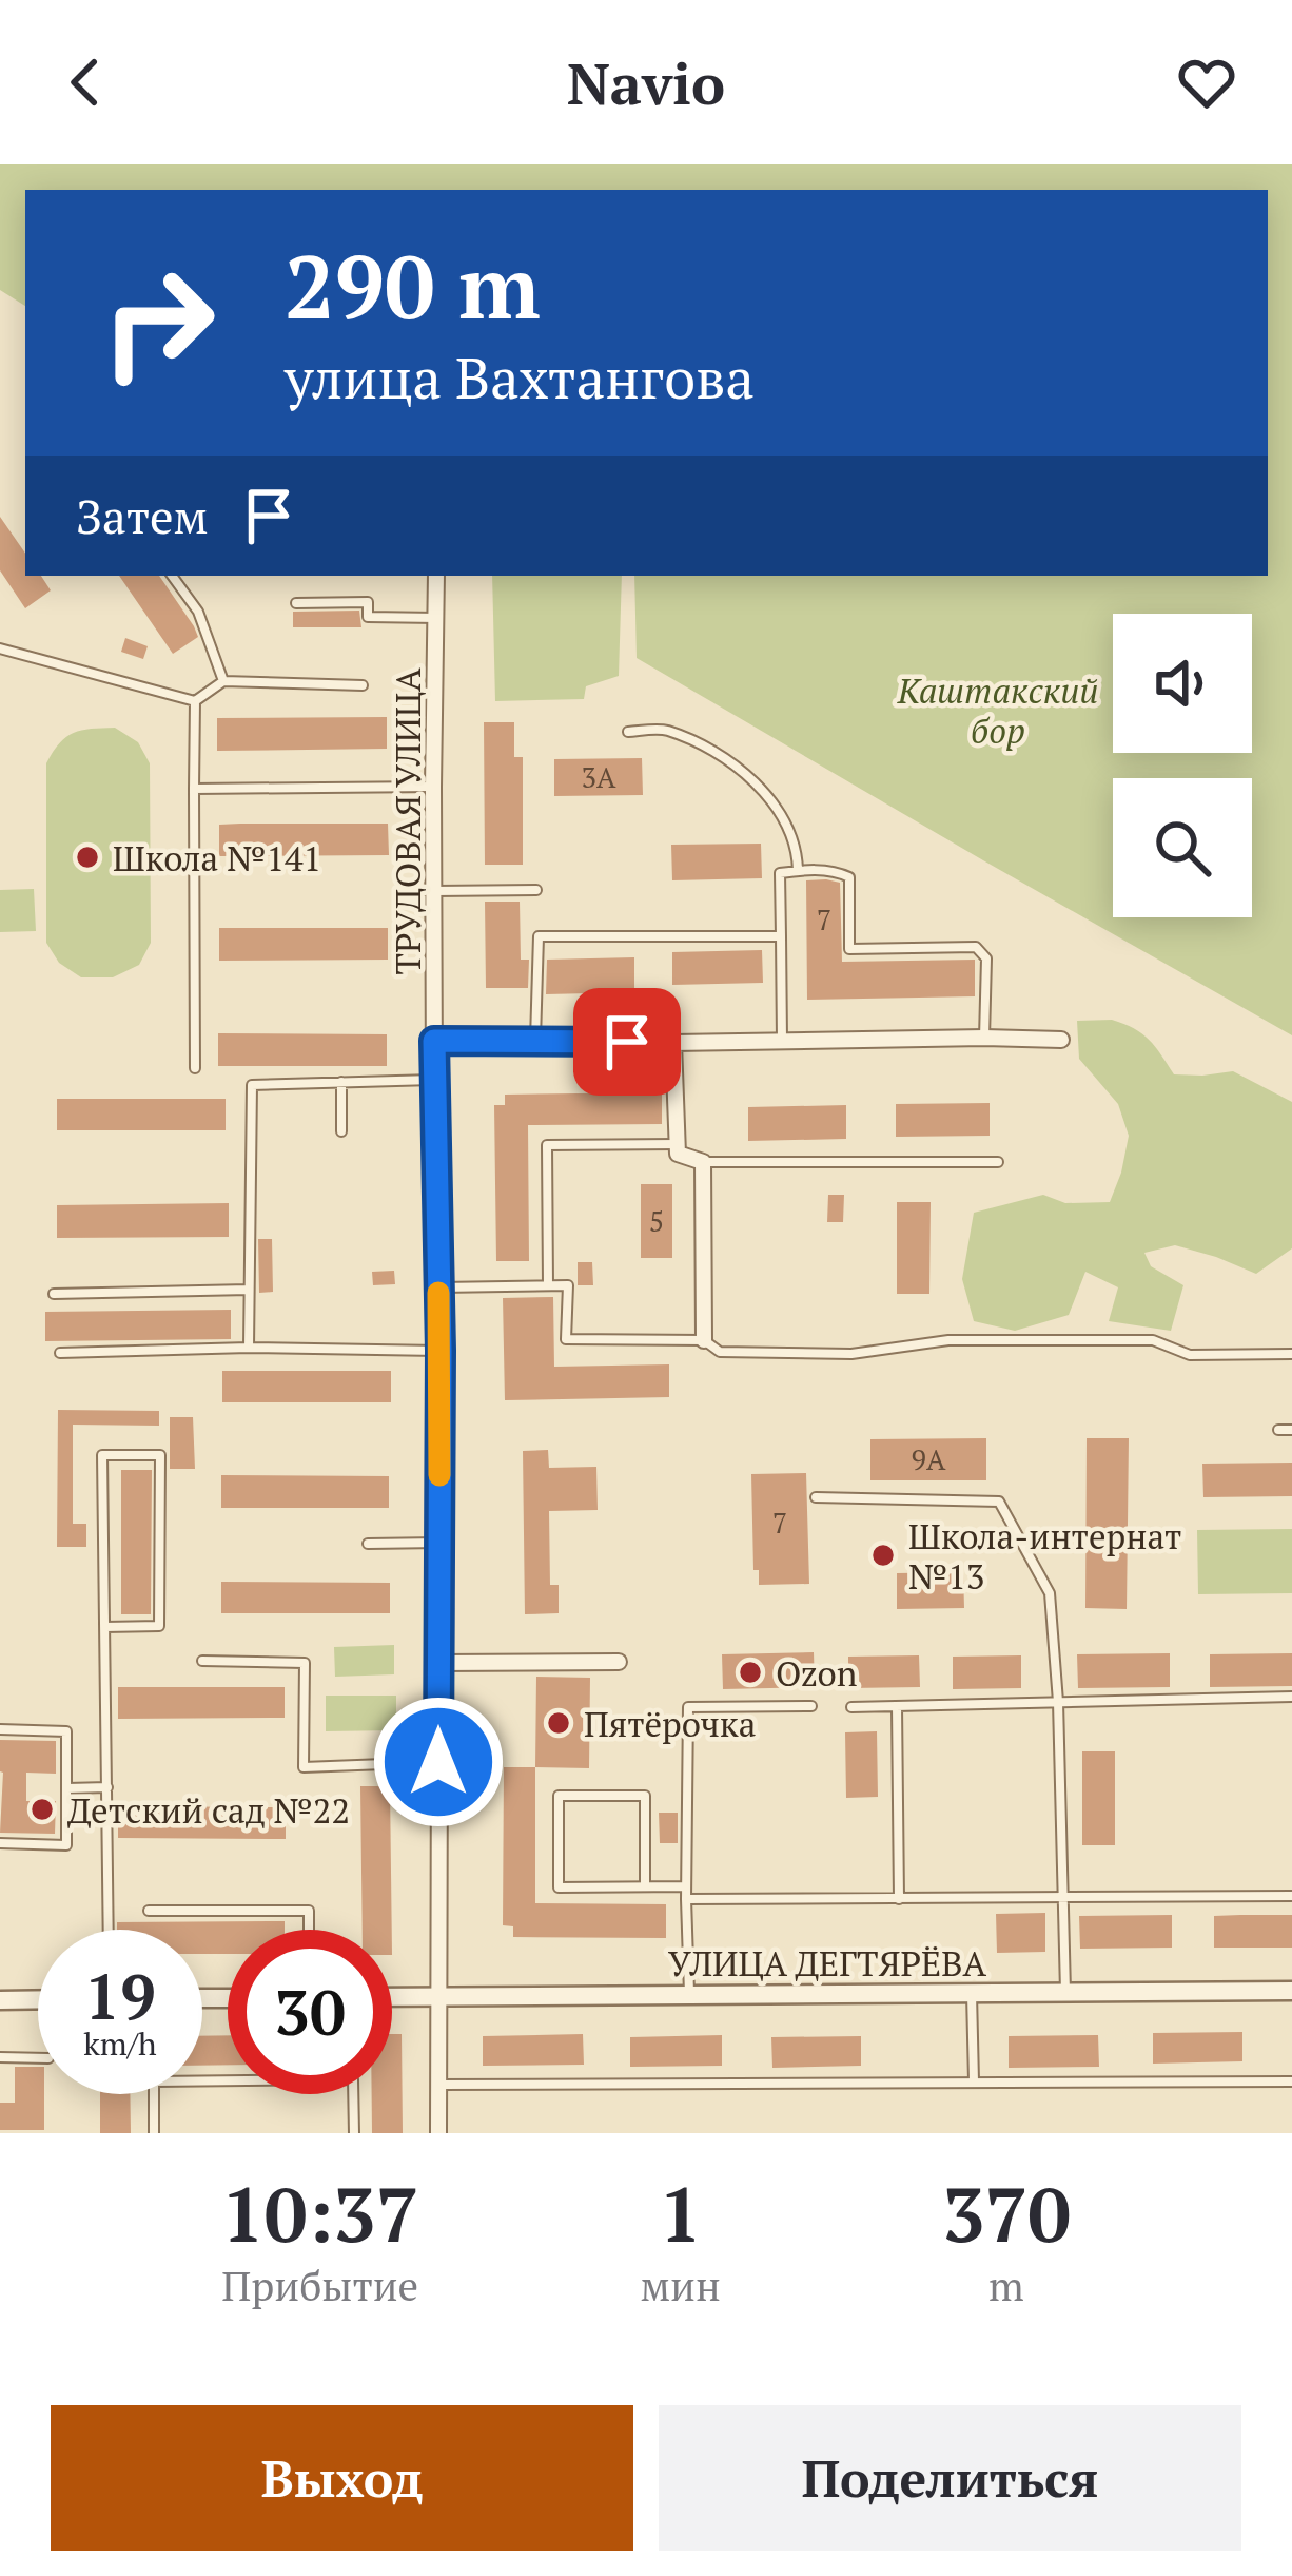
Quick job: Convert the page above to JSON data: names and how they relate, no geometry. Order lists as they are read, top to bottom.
{
  "streets": {
    "street": ["ТРУДОВАЯ УЛИЦА", "УЛИЦА ДЕГТЯРЁВА"]
  },
  "crossings": [
    ["ТРУДОВАЯ УЛИЦА", "УЛИЦА ДЕГТЯРЁВА"]
  ],
  "parks": ["Каштакский бор"],
  "places": [
    "Школа №141",
    "Школа-интернат №13",
    "Ozon",
    "Пятёрочка",
    "Детский сад №22"
  ],
  "house_numbers": [
    "3А",
    "7",
    "5",
    "9А",
    "7"
  ],
  "page": {
    "header": "Navio",
    "turn": ["290 m", "улица Вахтангова"],
    "then": "Затем",
    "speed": "19 km/h",
    "limit": "30",
    "eta": [
      "10:37",
      "Прибытие",
      "1",
      "мин",
      "370",
      "m"
    ],
    "buttons": ["Выход", "Поделиться"]
  }
}
